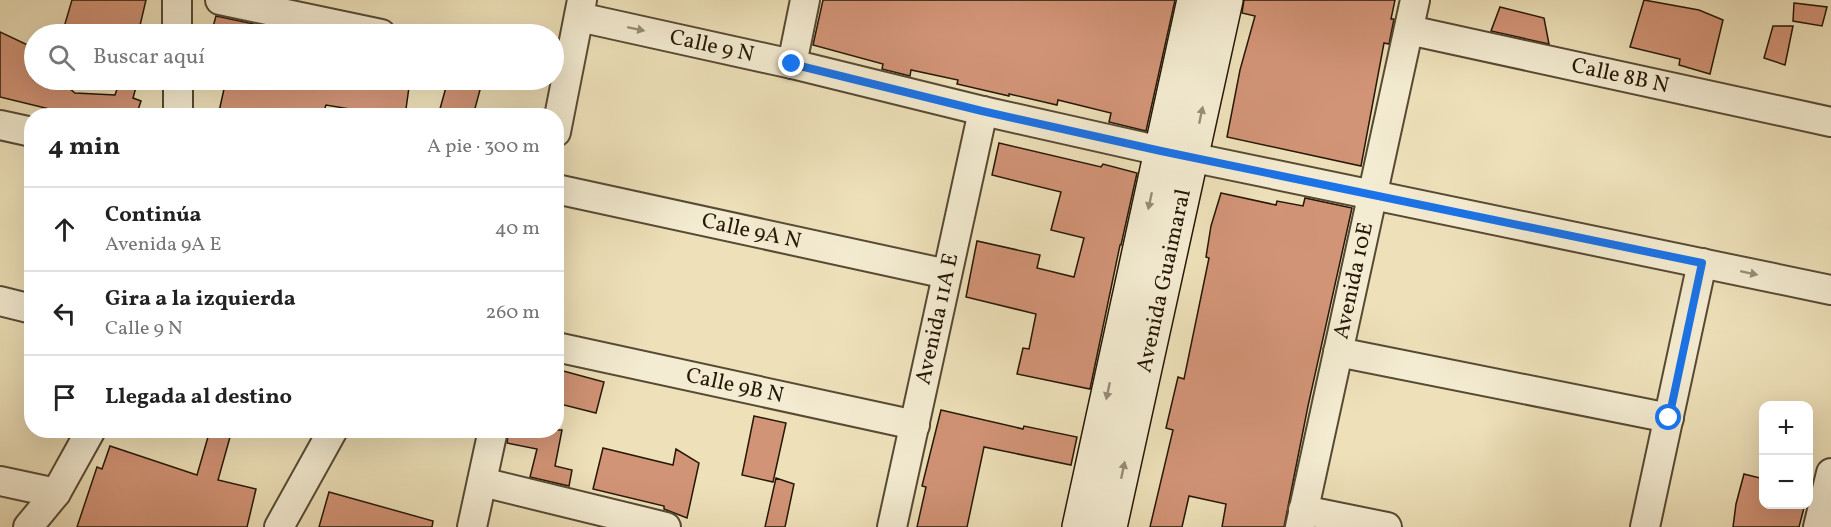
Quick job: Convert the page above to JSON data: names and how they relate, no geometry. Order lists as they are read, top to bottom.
{
  "streets": {
    "street": [
      "Calle 9 N",
      "Calle 8B N",
      "Calle 9A N",
      "Avenida Guaimaral",
      "Avenida 10E",
      "Avenida 11A E",
      "Calle 9B N"
    ]
  },
  "crossings": [
    ["Calle 9 N", "Avenida Guaimaral"],
    ["Calle 9 N", "Avenida 10E"],
    ["Calle 9 N", "Avenida 11A E"],
    ["Calle 8B N", "Avenida 10E"],
    ["Calle 9A N", "Avenida 11A E"],
    ["Avenida 11A E", "Calle 9B N"]
  ],
  "page": {
    "search": "Buscar aquí",
    "heading": ["4 min", "A pie · 300 m"],
    "list": [
      ["Continúa", "Avenida 9A E", "40 m"],
      ["Gira a la izquierda", "Calle 9 N", "260 m"],
      "Llegada al destino"
    ],
    "map_buttons": ["+", "−"]
  }
}
